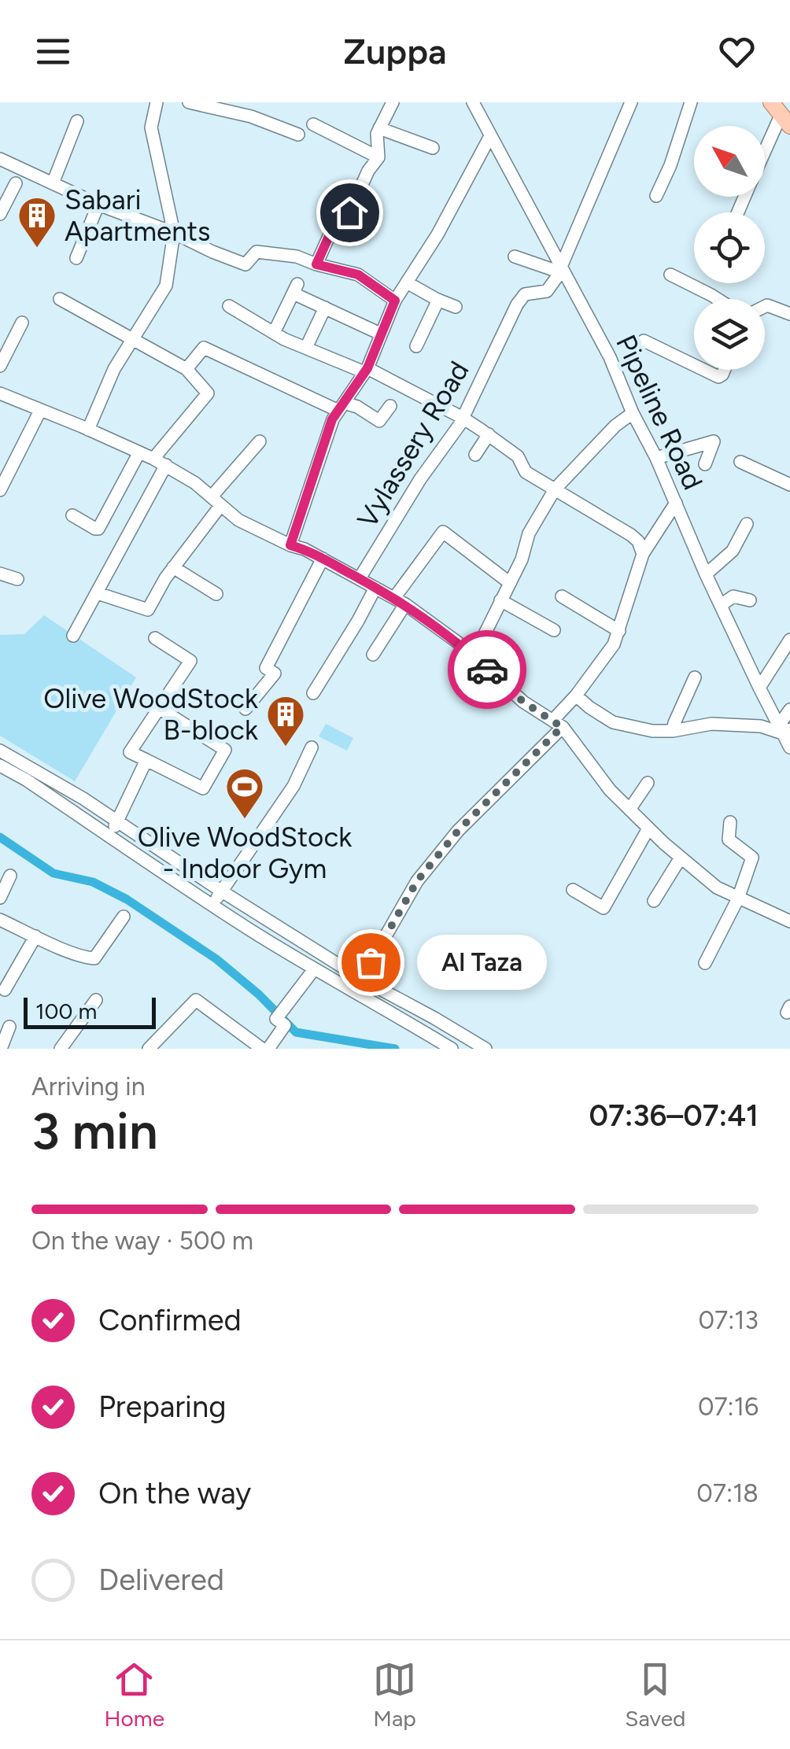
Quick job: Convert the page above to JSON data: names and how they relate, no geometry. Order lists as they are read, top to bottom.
{
  "streets": {
    "street": ["Pipeline Road", "Vylassery Road"]
  },
  "crossings": [
    ["Pipeline Road", "Vylassery Road"]
  ],
  "places": {
    "building": ["Sabari Apartments", "Olive WoodStock B-block"],
    "sports": ["Olive WoodStock - Indoor Gym"],
    "other": ["Al Taza"]
  },
  "scale_bar": "100 m",
  "north": "top left",
  "page": {
    "header": "Zuppa",
    "bubble": "Al Taza",
    "scale": "100 m",
    "heading": ["3 min", "Arriving in", "07:36–07:41"],
    "bar": "On the way · 500 m",
    "list": [
      ["Confirmed", "07:13"],
      ["Preparing", "07:16"],
      ["On the way", "07:18"],
      "Delivered"
    ],
    "tabs": ["Home", "Map", "Saved"]
  }
}
